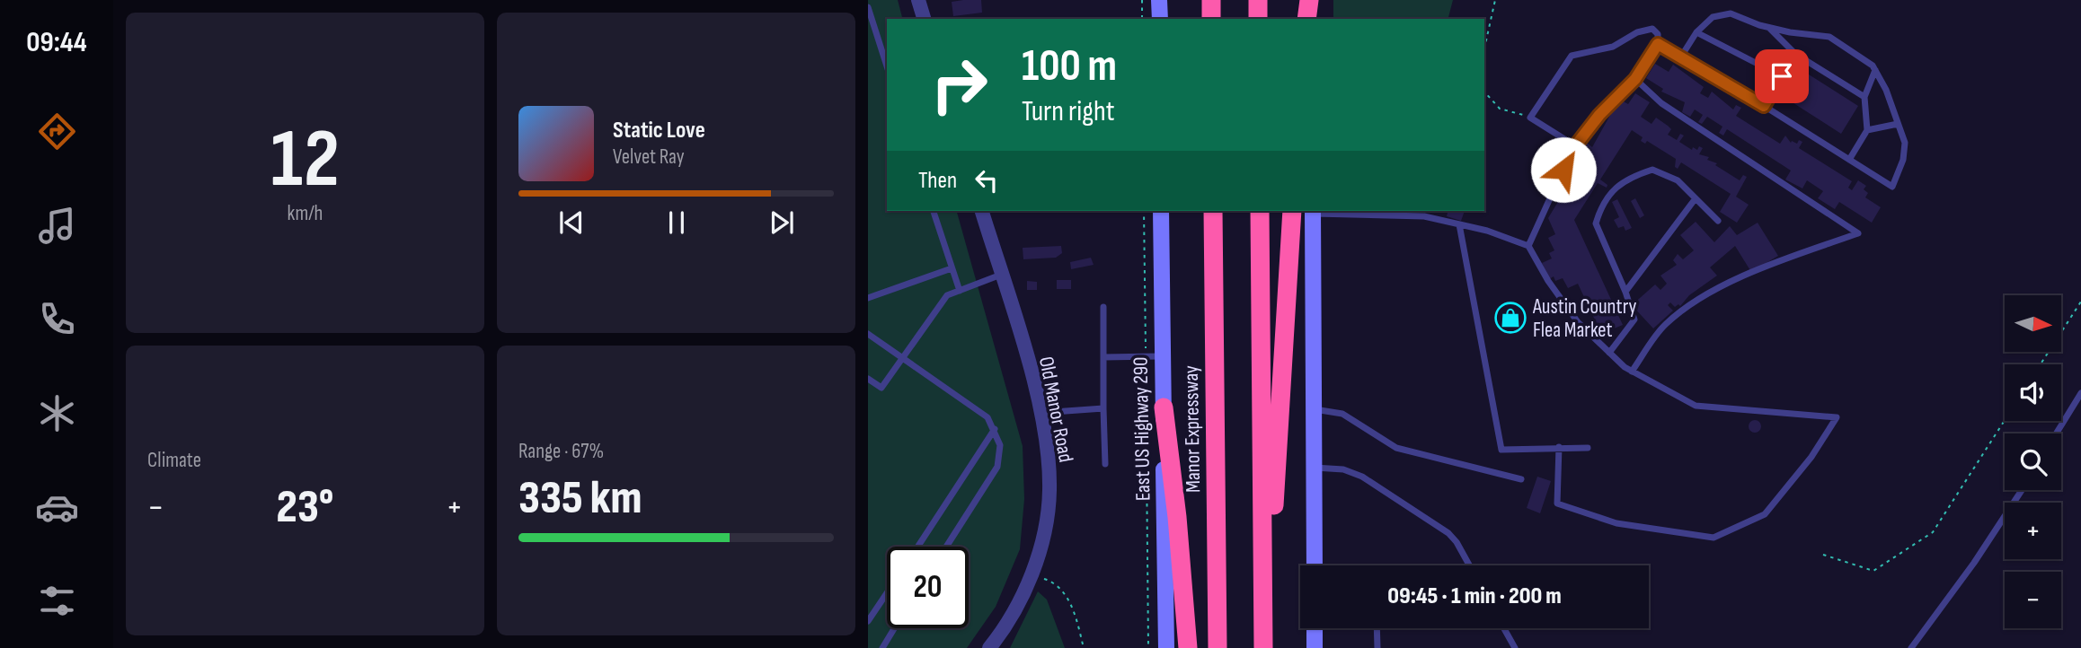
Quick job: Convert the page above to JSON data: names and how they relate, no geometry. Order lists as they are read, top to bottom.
{
  "streets": {
    "highway": ["Manor Expressway"],
    "main road": ["East US Highway 290"],
    "street": ["Old Manor Road"]
  },
  "places": {
    "shop": ["Austin Country Flea Market"]
  },
  "north": "right",
  "page": {
    "tabs": "09:44",
    "tile": [
      ["12", "km/h"],
      "Climate",
      ["Range · 67%", "335 km"]
    ],
    "turn": ["100 m", "Turn right"],
    "song": ["Static Love", "Velvet Ray"],
    "then": "Then",
    "map_buttons": ["+", "−"],
    "heat": ["−", "23°", "+"],
    "limit": "20",
    "trip": "09:45 · 1 min · 200 m"
  }
}
